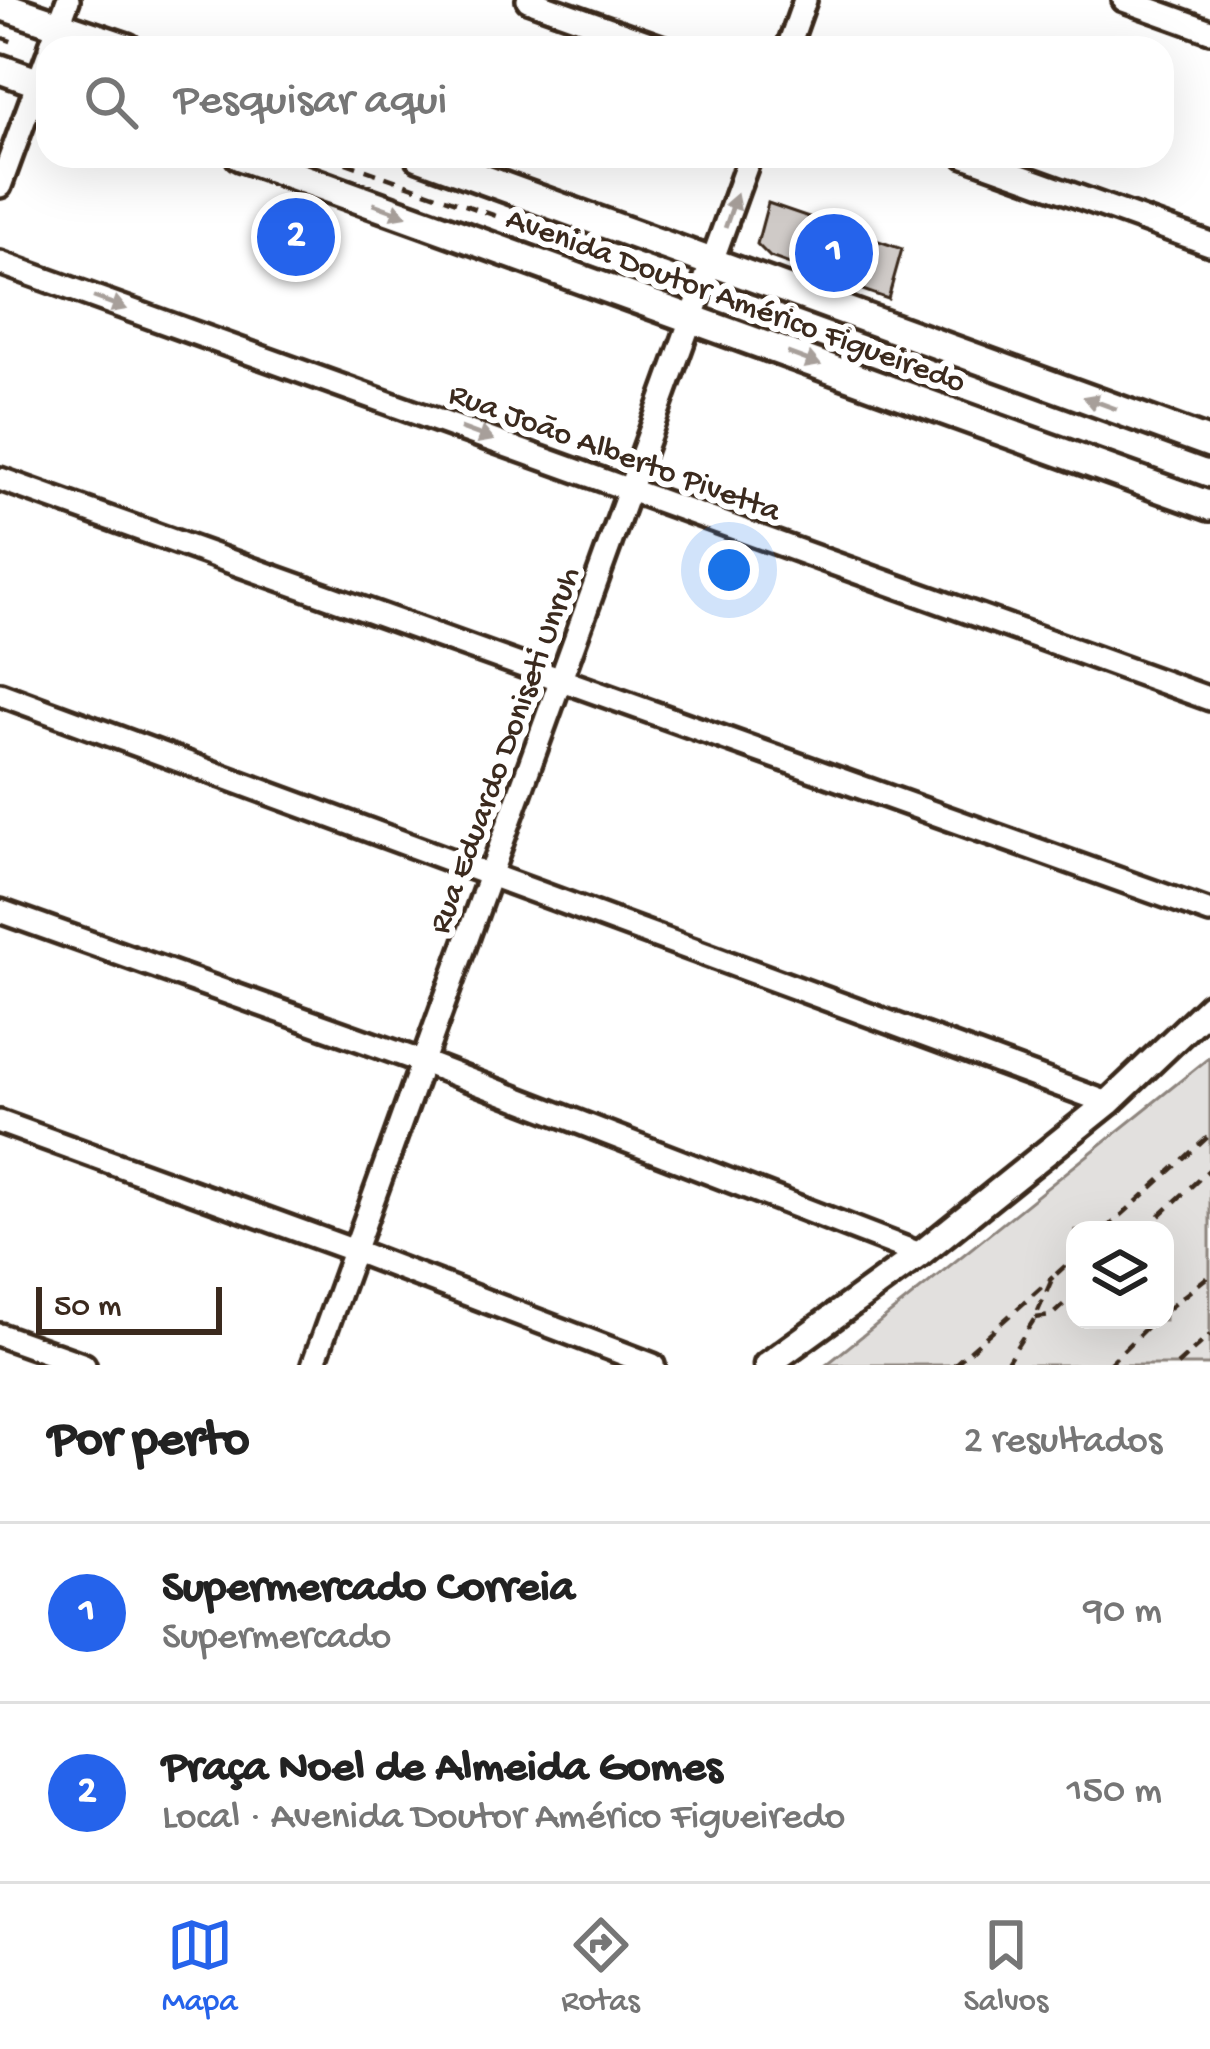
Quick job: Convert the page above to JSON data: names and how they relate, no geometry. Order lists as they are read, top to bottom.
{
  "streets": {
    "main road": ["Avenida Doutor Américo Figueiredo"],
    "street": ["Rua João Alberto Pivetta", "Rua Eduardo Doniseti Unruh"]
  },
  "crossings": [
    ["Avenida Doutor Américo Figueiredo", "Rua Eduardo Doniseti Unruh"],
    ["Rua João Alberto Pivetta", "Rua Eduardo Doniseti Unruh"]
  ],
  "one_way": ["Rua João Alberto Pivetta"],
  "scale_bar": "50 m",
  "page": {
    "search": "Pesquisar aqui",
    "pins": ["2", "1"],
    "scale": "50 m",
    "heading": ["Por perto", "2 resultados"],
    "list": [
      {
        "mark": "1",
        "name": "Supermercado Correia",
        "note": "Supermercado",
        "value": "90 m"
      },
      {
        "mark": "2",
        "name": "Praça Noel de Almeida Gomes",
        "note": "Local · Avenida Doutor Américo Figueiredo",
        "value": "150 m"
      }
    ],
    "nav": ["Mapa", "Rotas", "Salvos"]
  }
}
